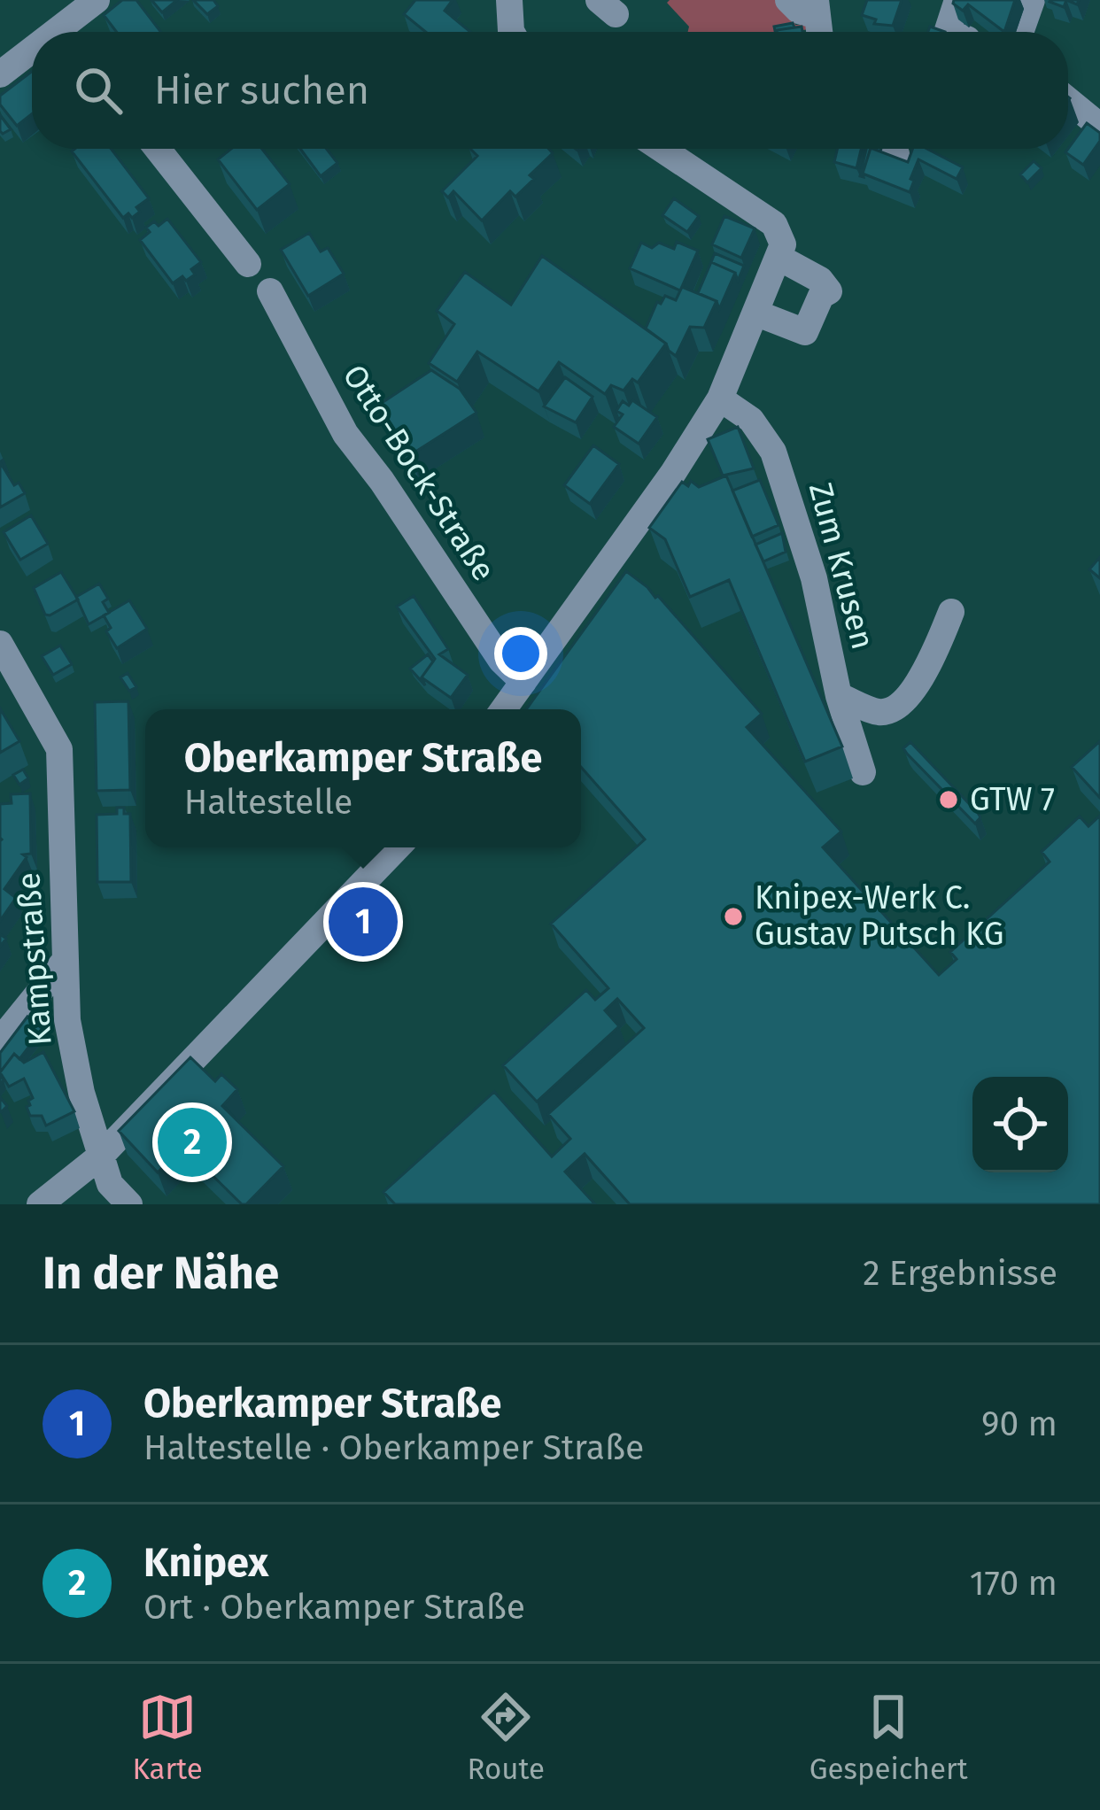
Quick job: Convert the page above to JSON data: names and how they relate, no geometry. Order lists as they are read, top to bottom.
{
  "streets": {
    "street": ["Otto-Bock-Straße", "Zum Krusen", "Kampstraße"]
  },
  "places": ["GTW 7", "Knipex-Werk C. Gustav Putsch KG"],
  "page": {
    "search": "Hier suchen",
    "popup": ["Oberkamper Straße", "Haltestelle"],
    "pins": ["1", "2"],
    "heading": ["In der Nähe", "2 Ergebnisse"],
    "list": [
      {
        "mark": "1",
        "name": "Oberkamper Straße",
        "note": "Haltestelle · Oberkamper Straße",
        "value": "90 m"
      },
      {
        "mark": "2",
        "name": "Knipex",
        "note": "Ort · Oberkamper Straße",
        "value": "170 m"
      }
    ],
    "nav": ["Karte", "Route", "Gespeichert"]
  }
}
